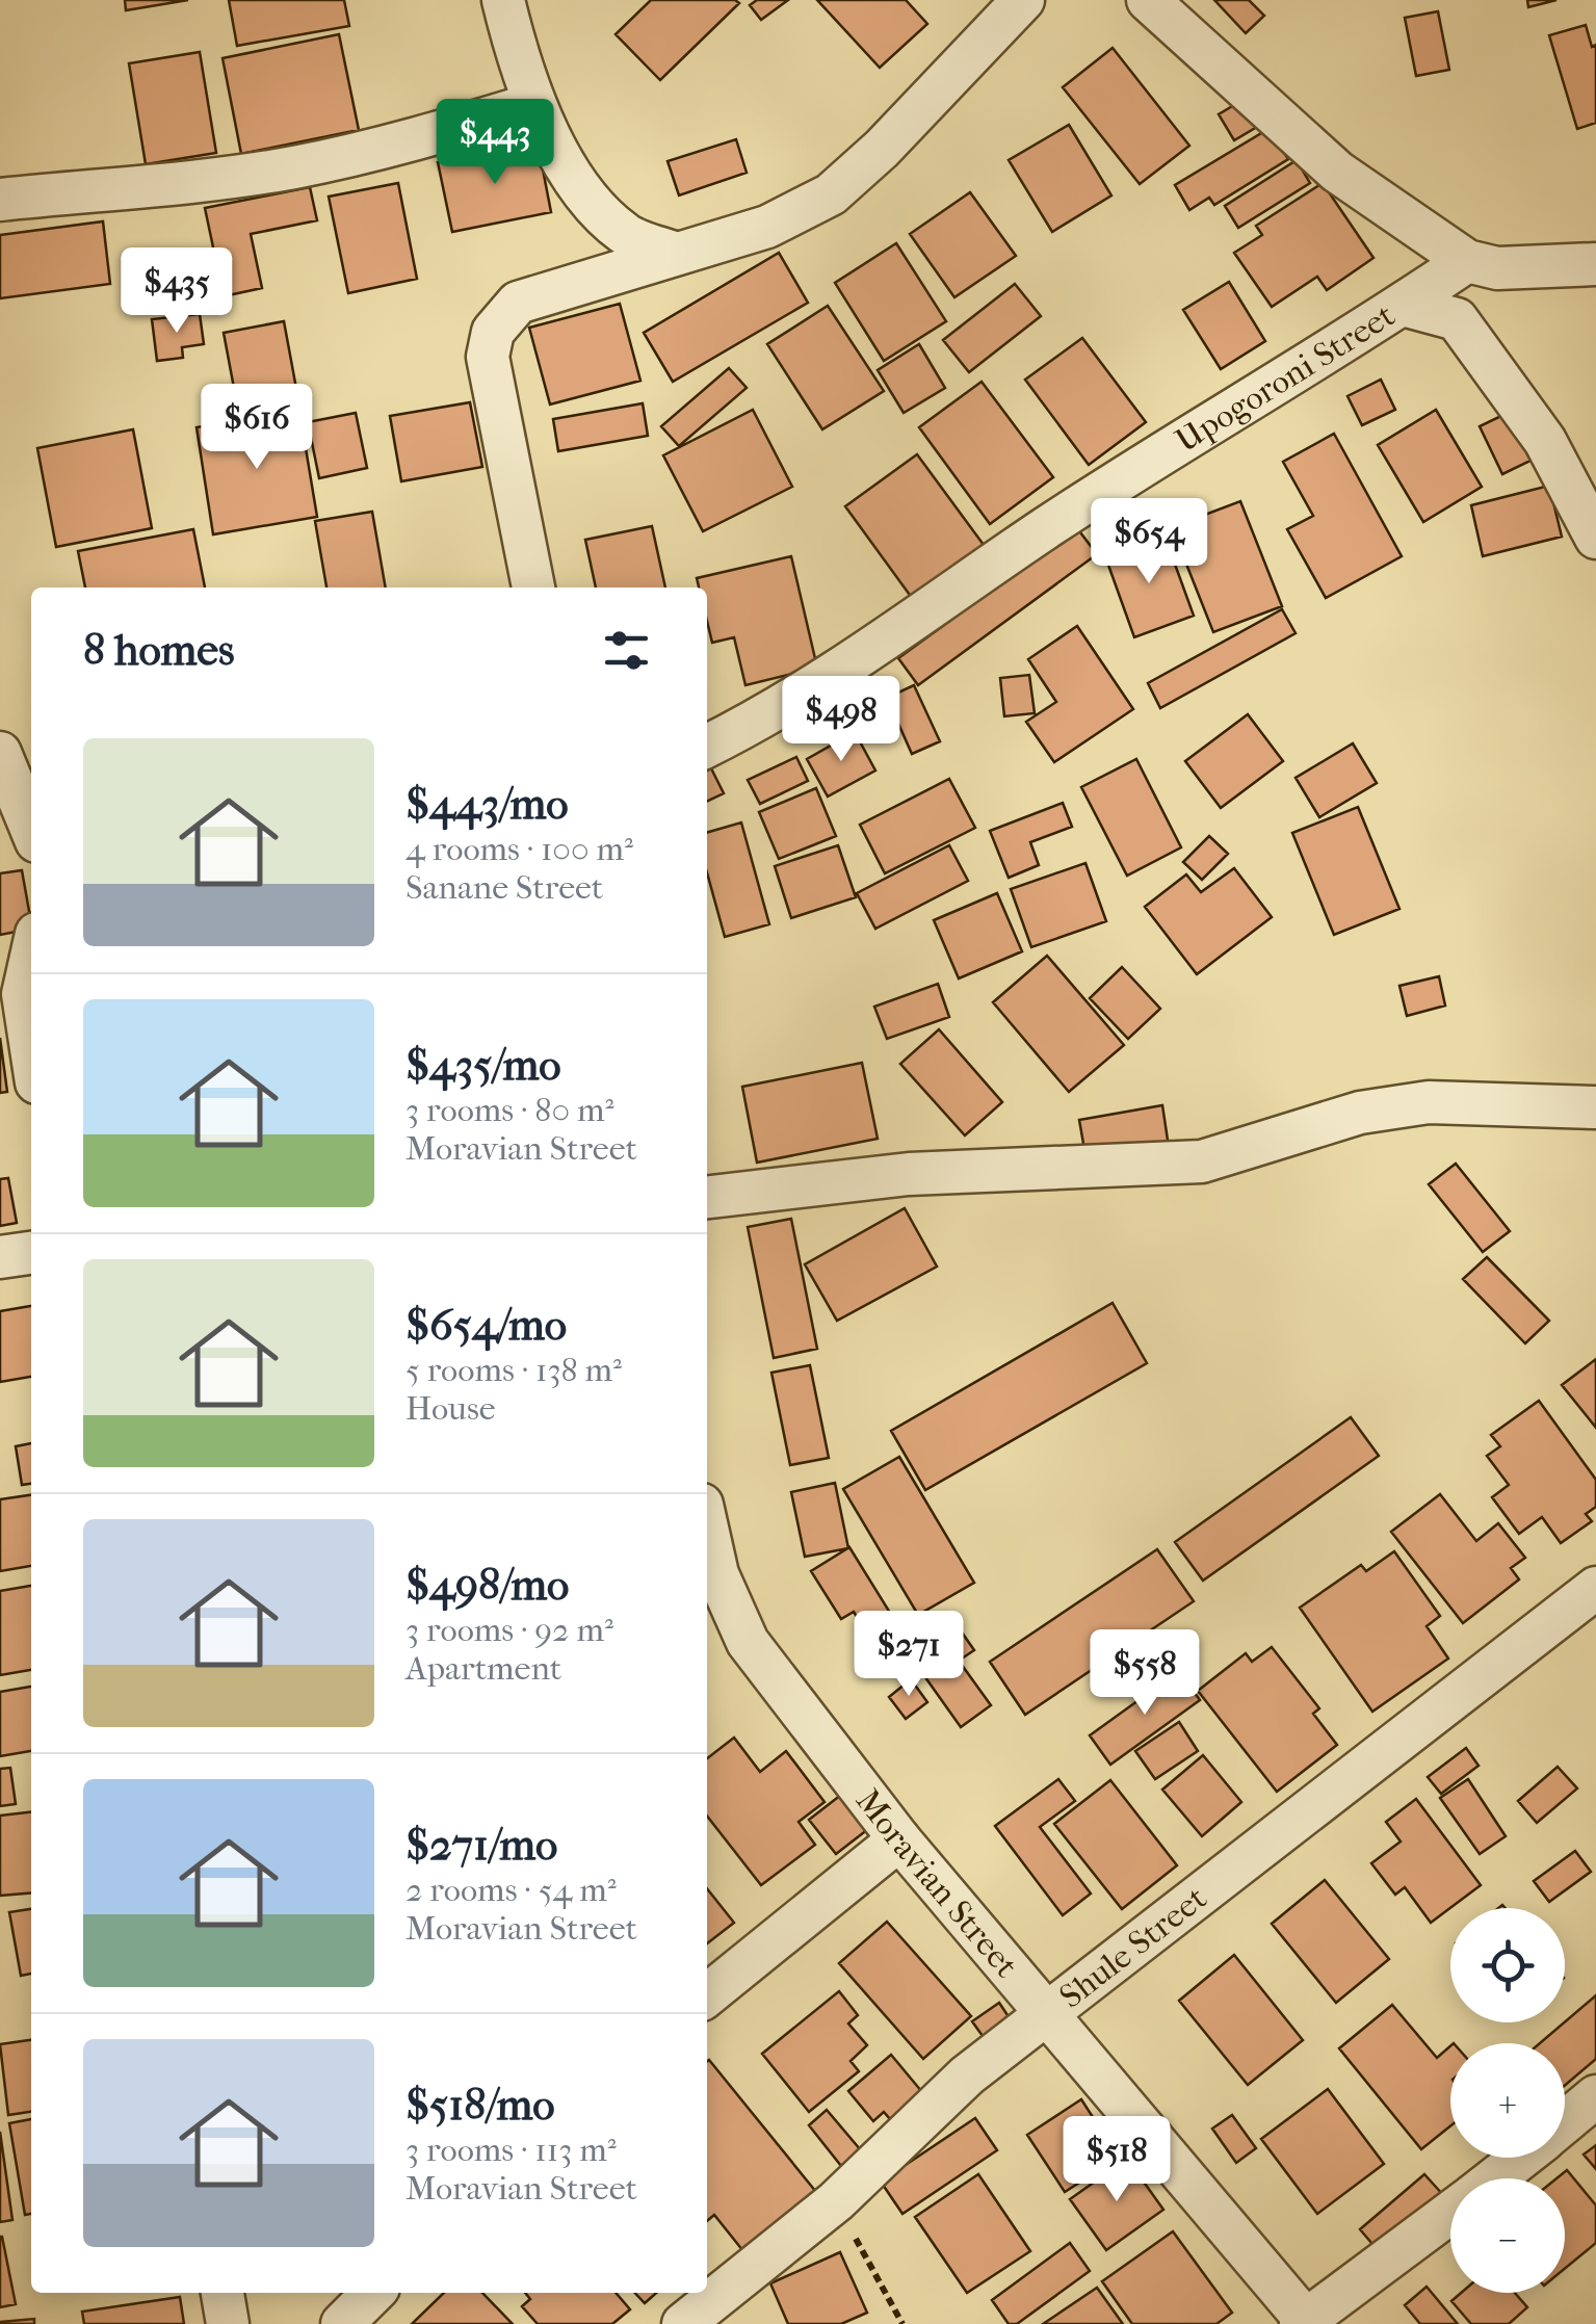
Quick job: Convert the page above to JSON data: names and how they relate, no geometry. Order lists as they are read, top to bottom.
{
  "streets": {
    "street": ["Upogoroni Street", "Moravian Street", "Shule Street"]
  },
  "crossings": [
    ["Moravian Street", "Shule Street"]
  ],
  "page": {
    "price": [
      "$443",
      "$435",
      "$616",
      "$654",
      "$498",
      "$271",
      "$558",
      "$518"
    ],
    "heading": "8 homes",
    "list": [
      {
        "name": "$443/mo",
        "note": "4 rooms · 100 m² · Sanane Street"
      },
      {
        "name": "$435/mo",
        "note": "3 rooms · 80 m² · Moravian Street"
      },
      {
        "name": "$654/mo",
        "note": "5 rooms · 138 m² · House"
      },
      {
        "name": "$498/mo",
        "note": "3 rooms · 92 m² · Apartment"
      },
      {
        "name": "$271/mo",
        "note": "2 rooms · 54 m² · Moravian Street"
      },
      {
        "name": "$518/mo",
        "note": "3 rooms · 113 m² · Moravian Street"
      }
    ],
    "map_buttons": ["+", "−"]
  }
}
